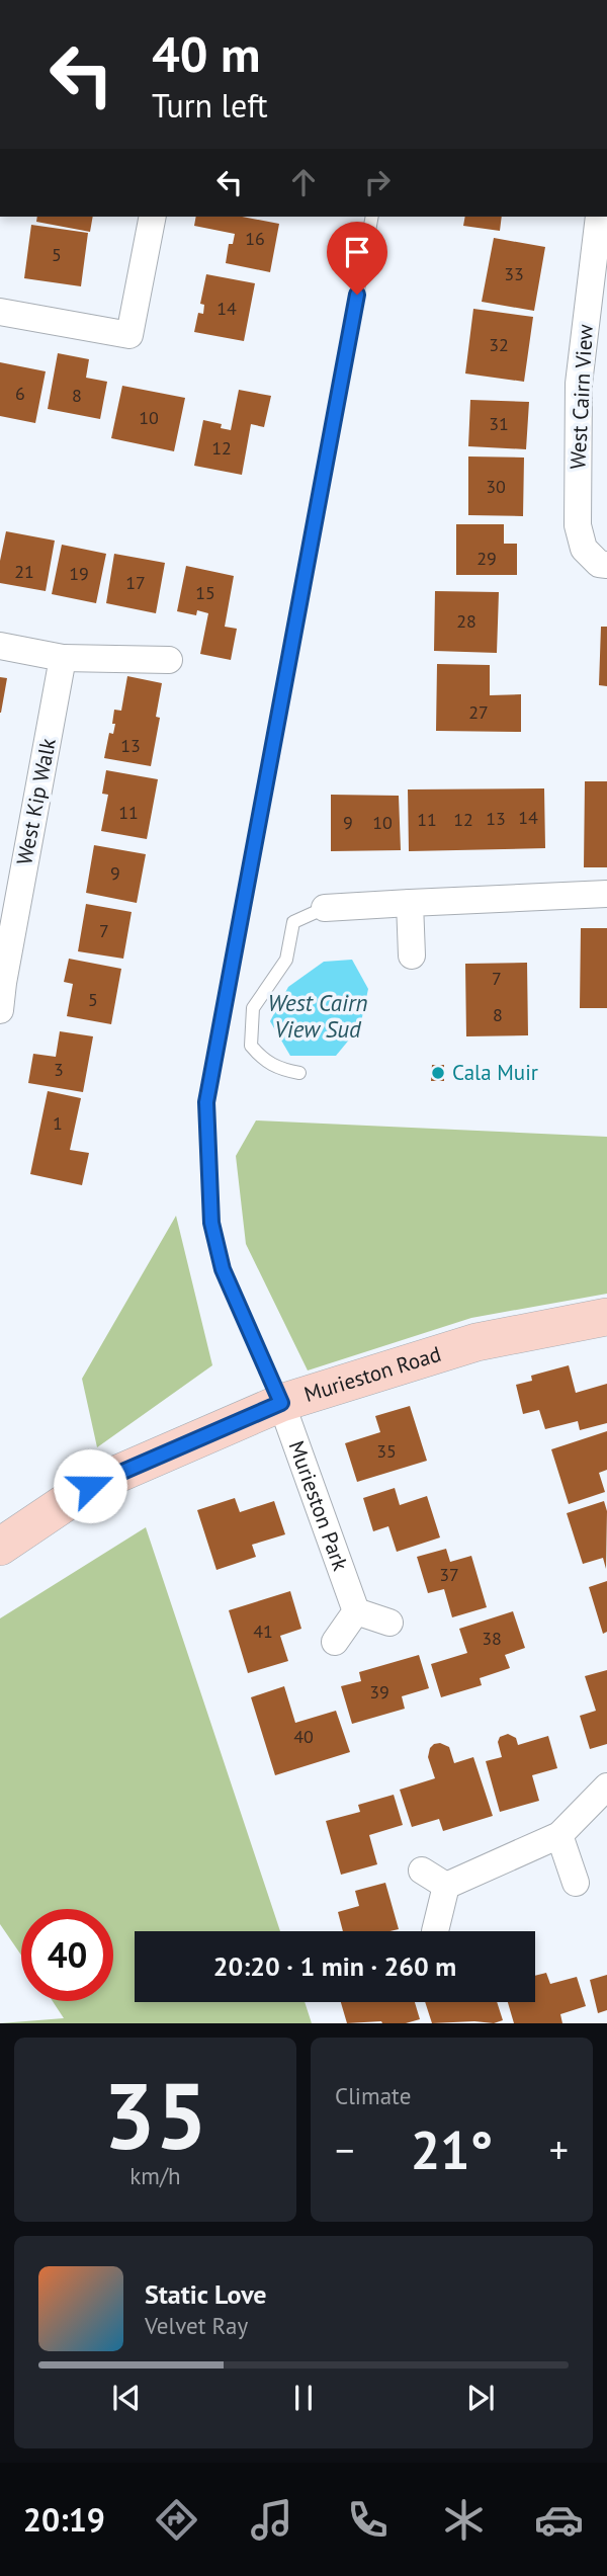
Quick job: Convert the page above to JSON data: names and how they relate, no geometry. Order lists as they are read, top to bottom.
{
  "streets": {
    "street": [
      "West Cairn View",
      "West Kip Walk",
      "Murieston Road",
      "Murieston Park"
    ]
  },
  "crossings": [
    ["Murieston Road", "Murieston Park"]
  ],
  "water": ["West Cairn View Sud"],
  "places": ["Cala Muir"],
  "house_numbers": [
    "16",
    "5",
    "33",
    "14",
    "32",
    "6",
    "8",
    "10",
    "31",
    "12",
    "30",
    "29",
    "21",
    "19",
    "17",
    "15",
    "28",
    "27",
    "13",
    "11",
    "14",
    "13",
    "11",
    "12",
    "9",
    "10",
    "9",
    "7",
    "7",
    "5",
    "8",
    "3",
    "1",
    "35",
    "37",
    "41",
    "38",
    "39",
    "40"
  ],
  "page": {
    "turn": ["40 m", "Turn left"],
    "limit": "40",
    "trip": "20:20 · 1 min · 260 m",
    "tile": [
      ["35", "km/h"],
      "Climate"
    ],
    "heat": ["−", "21°", "+"],
    "song": ["Static Love", "Velvet Ray"],
    "tabs": "20:19"
  }
}
